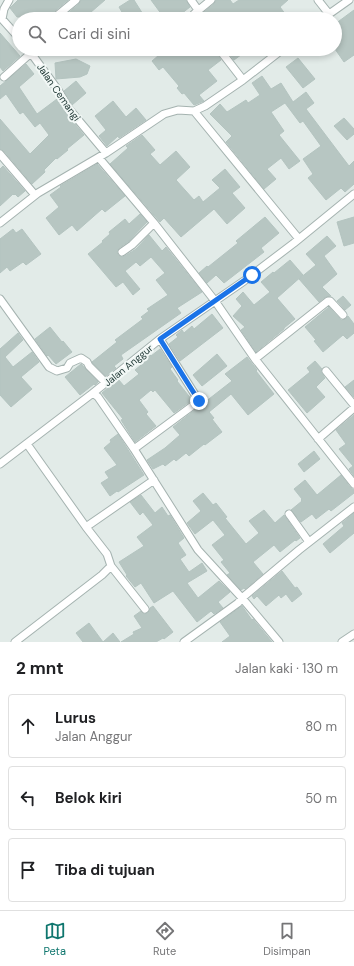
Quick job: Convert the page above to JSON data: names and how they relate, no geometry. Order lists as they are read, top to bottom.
{
  "streets": {
    "street": ["Jalan Cemangi", "Jalan Anggur"]
  },
  "page": {
    "search": "Cari di sini",
    "heading": ["2 mnt", "Jalan kaki · 130 m"],
    "list": [
      ["Lurus", "Jalan Anggur", "80 m"],
      ["Belok kiri", "50 m"],
      "Tiba di tujuan"
    ],
    "nav": ["Peta", "Rute", "Disimpan"]
  }
}
